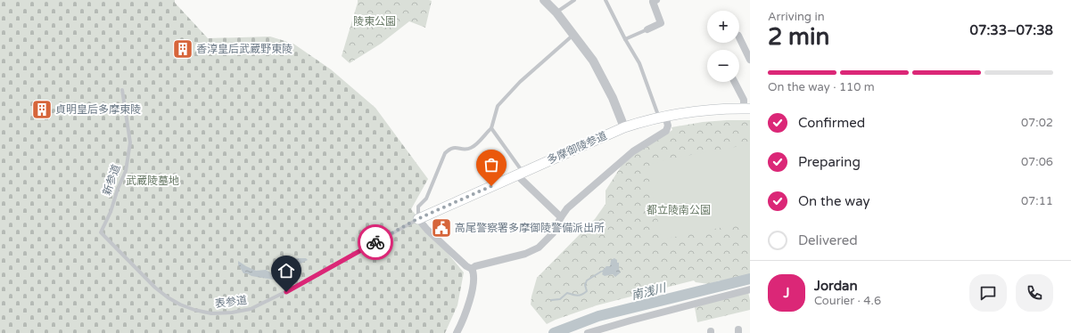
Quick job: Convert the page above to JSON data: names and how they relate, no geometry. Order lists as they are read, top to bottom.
{
  "streets": {
    "main road": ["多摩御陵参道"],
    "lane": ["新参道", "表参道"]
  },
  "crossings": [
    ["多摩御陵参道", "表参道"],
    ["新参道", "表参道"]
  ],
  "water": ["南浅川"],
  "parks": ["陵東公園", "武蔵陵墓地", "都立陵南公園"],
  "places": {
    "building": ["香淳皇后武蔵野東陵", "貞明皇后多摩東陵"],
    "public building": ["高尾警察署多摩御陵警備派出所"]
  },
  "page": {
    "heading": ["2 min", "Arriving in", "07:33–07:38"],
    "panel": ["Jordan", "Courier · 4.6"],
    "map_buttons": ["+", "−"],
    "bar": "On the way · 110 m",
    "list": [
      ["Confirmed", "07:02"],
      ["Preparing", "07:06"],
      ["On the way", "07:11"],
      "Delivered"
    ],
    "round": "J"
  }
}
